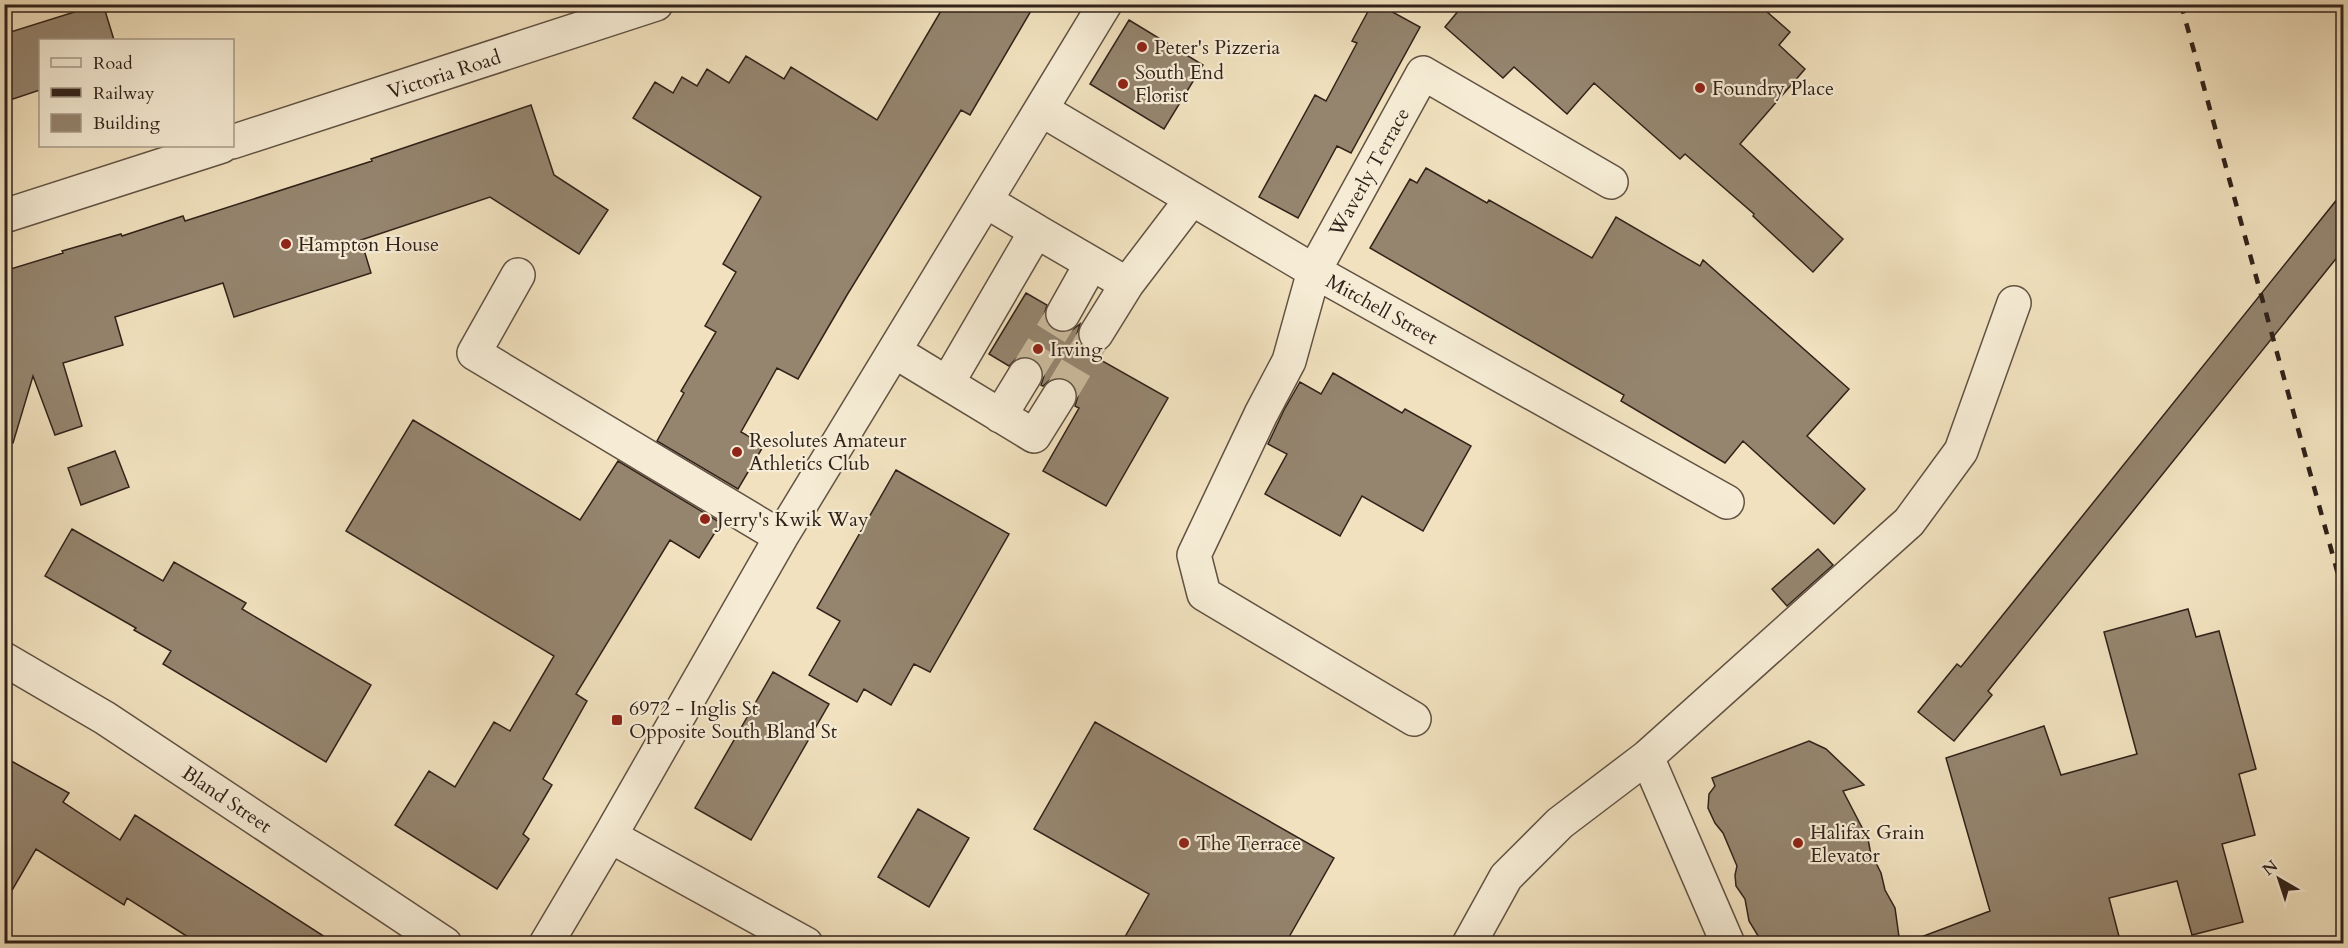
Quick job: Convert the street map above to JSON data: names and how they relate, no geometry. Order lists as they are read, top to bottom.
{
  "streets": {
    "street": [
      "Victoria Road",
      "Waverly Terrace",
      "Mitchell Street",
      "Bland Street"
    ]
  },
  "crossings": [
    ["Waverly Terrace", "Mitchell Street"]
  ],
  "places": {
    "other": [
      "Peter's Pizzeria",
      "South End Florist",
      "Foundry Place",
      "Hampton House",
      "Irving",
      "Resolutes Amateur Athletics Club",
      "Jerry's Kwik Way",
      "The Terrace",
      "Halifax Grain Elevator"
    ],
    "transit": ["6972 - Inglis St Opposite South Bland St"]
  },
  "legend": ["Road", "Railway", "Building"],
  "north": "top left"
}
